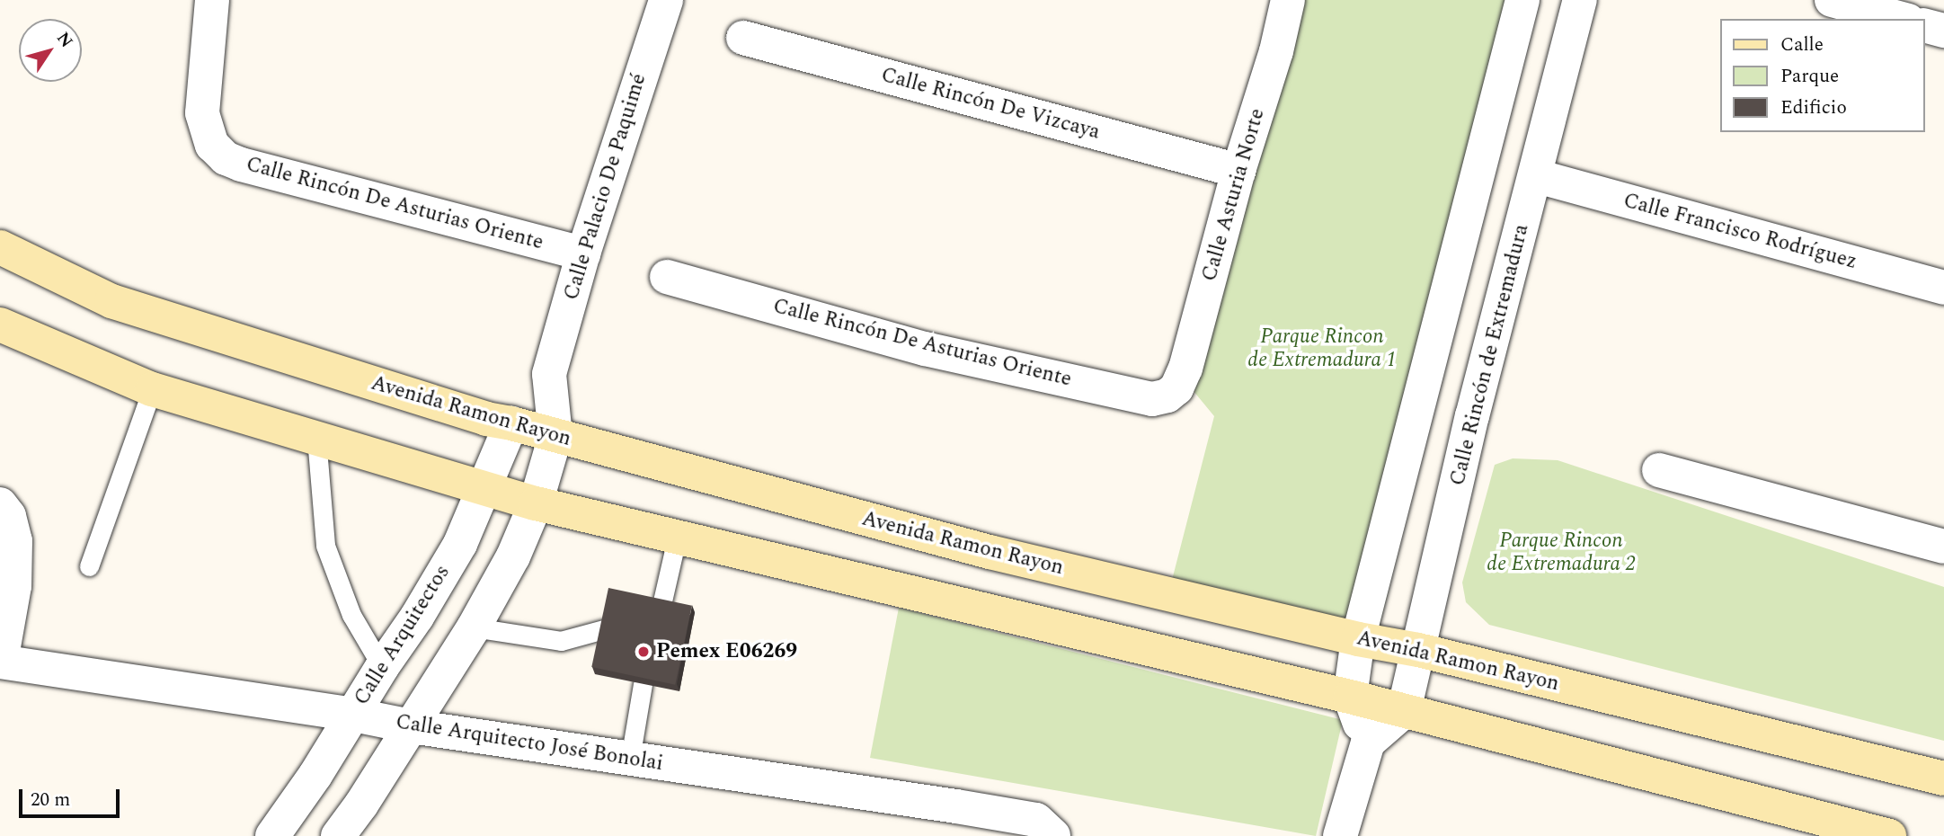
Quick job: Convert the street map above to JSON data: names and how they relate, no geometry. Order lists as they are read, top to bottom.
{
  "streets": {
    "main road": ["Avenida Ramon Rayon"],
    "street": [
      "Calle Rincón De Vizcaya",
      "Calle Palacio De Paquimé",
      "Calle Asturia Norte",
      "Calle Rincón De Asturias Oriente",
      "Calle Francisco Rodríguez",
      "Calle Rincón de Extremadura",
      "Calle Arquitectos",
      "Calle Arquitecto José Bonolai"
    ]
  },
  "crossings": [
    ["Calle Rincón De Vizcaya", "Calle Asturia Norte"],
    ["Calle Palacio De Paquimé", "Calle Rincón De Asturias Oriente"],
    ["Calle Palacio De Paquimé", "Avenida Ramon Rayon"],
    ["Calle Palacio De Paquimé", "Calle Arquitectos"],
    ["Calle Asturia Norte", "Calle Rincón De Asturias Oriente"],
    ["Calle Francisco Rodríguez", "Calle Rincón de Extremadura"],
    ["Calle Rincón de Extremadura", "Avenida Ramon Rayon"],
    ["Avenida Ramon Rayon", "Calle Arquitectos"],
    ["Calle Arquitectos", "Calle Arquitecto José Bonolai"]
  ],
  "parks": ["Parque Rincon de Extremadura 1", "Parque Rincon de Extremadura 2"],
  "places": ["Pemex E06269"],
  "legend": ["Calle", "Parque", "Edificio"],
  "scale_bar": "20 m",
  "north": "top right"
}
